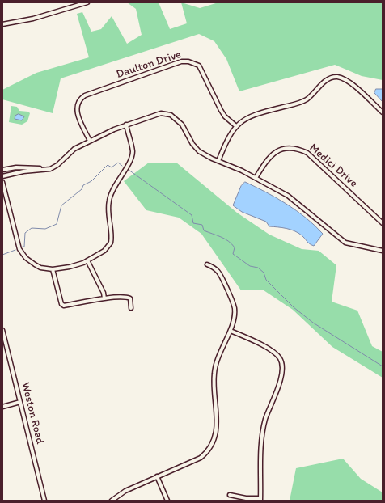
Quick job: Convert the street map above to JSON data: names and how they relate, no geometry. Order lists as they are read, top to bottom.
{
  "streets": {
    "street": ["Daulton Drive", "Medici Drive", "Weston Road"]
  }
}
